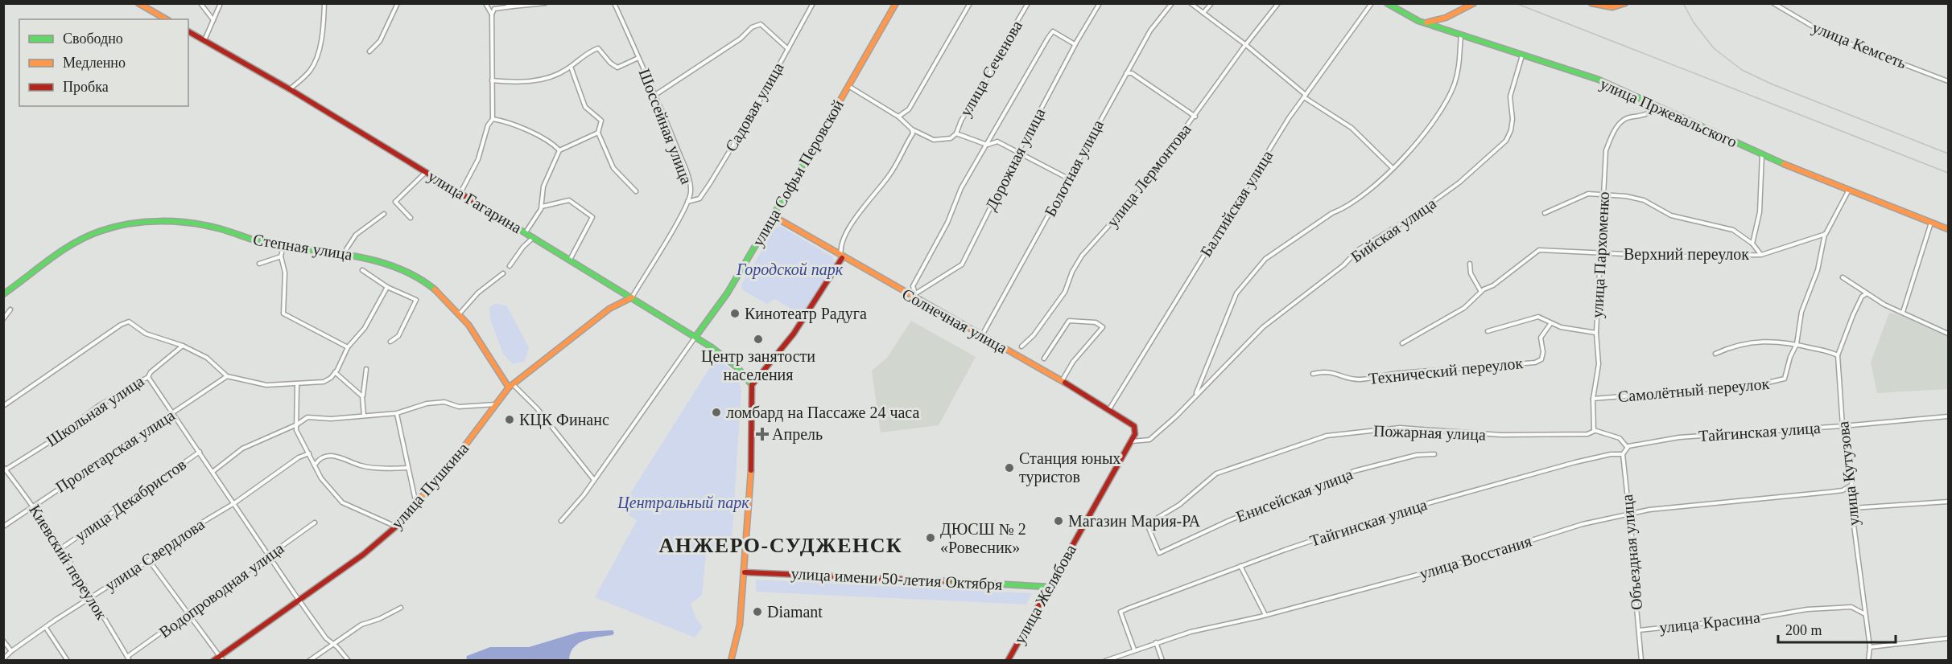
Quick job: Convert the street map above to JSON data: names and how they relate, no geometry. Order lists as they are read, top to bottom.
{
  "streets": {
    "street": [
      "улица Кемсеть",
      "улица Сеченова",
      "Садовая улица",
      "улица Пржевальского",
      "Шоссейная улица",
      "Дорожная улица",
      "Болотная улица",
      "улица Софьи Перовской",
      "улица Лермонтова",
      "улица Гагарина",
      "Балтийская улица",
      "Бийская улица",
      "Степная улица",
      "Верхний переулок",
      "улица Пархоменко",
      "Солнечная улица",
      "Технический переулок",
      "Самолётный переулок",
      "Школьная улица",
      "Тайгинская улица",
      "Пожарная улица",
      "Пролетарская улица",
      "улица Кутузова",
      "улица Пушкина",
      "Енисейская улица",
      "улица Декабристов",
      "Объездная улица",
      "улица Свердлова",
      "улица Восстания",
      "Киевский переулок",
      "улица имени 50-летия Октября",
      "Водопроводная улица",
      "улица Желябова",
      "улица Красина"
    ]
  },
  "crossings": [
    ["Садовая улица", "Шоссейная улица"],
    ["улица Пржевальского", "Бийская улица"],
    ["улица Пржевальского", "улица Пархоменко"],
    ["улица Пржевальского", "Самолётный переулок"],
    ["Шоссейная улица", "улица Гагарина"],
    ["Шоссейная улица", "улица Пушкина"],
    ["Дорожная улица", "Солнечная улица"],
    ["Болотная улица", "Солнечная улица"],
    ["улица Софьи Перовской", "улица Гагарина"],
    ["улица Софьи Перовской", "Солнечная улица"],
    ["улица Гагарина", "улица Пушкина"],
    ["Балтийская улица", "Солнечная улица"],
    ["Бийская улица", "улица Желябова"],
    ["Степная улица", "улица Пушкина"],
    ["Верхний переулок", "улица Пархоменко"],
    ["Верхний переулок", "Самолётный переулок"],
    ["улица Пархоменко", "Самолётный переулок"],
    ["улица Пархоменко", "Пожарная улица"],
    ["Солнечная улица", "улица Желябова"],
    ["Школьная улица", "Киевский переулок"],
    ["Тайгинская улица", "Пожарная улица"],
    ["Тайгинская улица", "улица Кутузова"],
    ["Тайгинская улица", "Объездная улица"],
    ["Тайгинская улица", "улица Восстания"],
    ["Пожарная улица", "Енисейская улица"],
    ["Пролетарская улица", "Киевский переулок"],
    ["улица Кутузова", "улица Восстания"],
    ["улица Кутузова", "улица Красина"],
    ["улица Декабристов", "Киевский переулок"],
    ["Объездная улица", "улица Восстания"],
    ["Объездная улица", "улица Красина"],
    ["улица Свердлова", "Киевский переулок"],
    ["Киевский переулок", "Водопроводная улица"],
    ["улица имени 50-летия Октября", "улица Желябова"]
  ],
  "districts": ["АНЖЕРО-СУДЖЕНСК"],
  "parks": ["Городской парк", "Центральный парк"],
  "places": {
    "other": [
      "Кинотеатр Радуга",
      "Центр занятости населения",
      "ломбард на Пассаже 24 часа",
      "КЦК Финанс",
      "Станция юных туристов",
      "Магазин Мария-РА",
      "ДЮСШ № 2 «Ровесник»",
      "Diamant"
    ],
    "health": ["Апрель"]
  },
  "legend": ["Свободно", "Медленно", "Пробка"],
  "scale_bar": "200 m"
}
